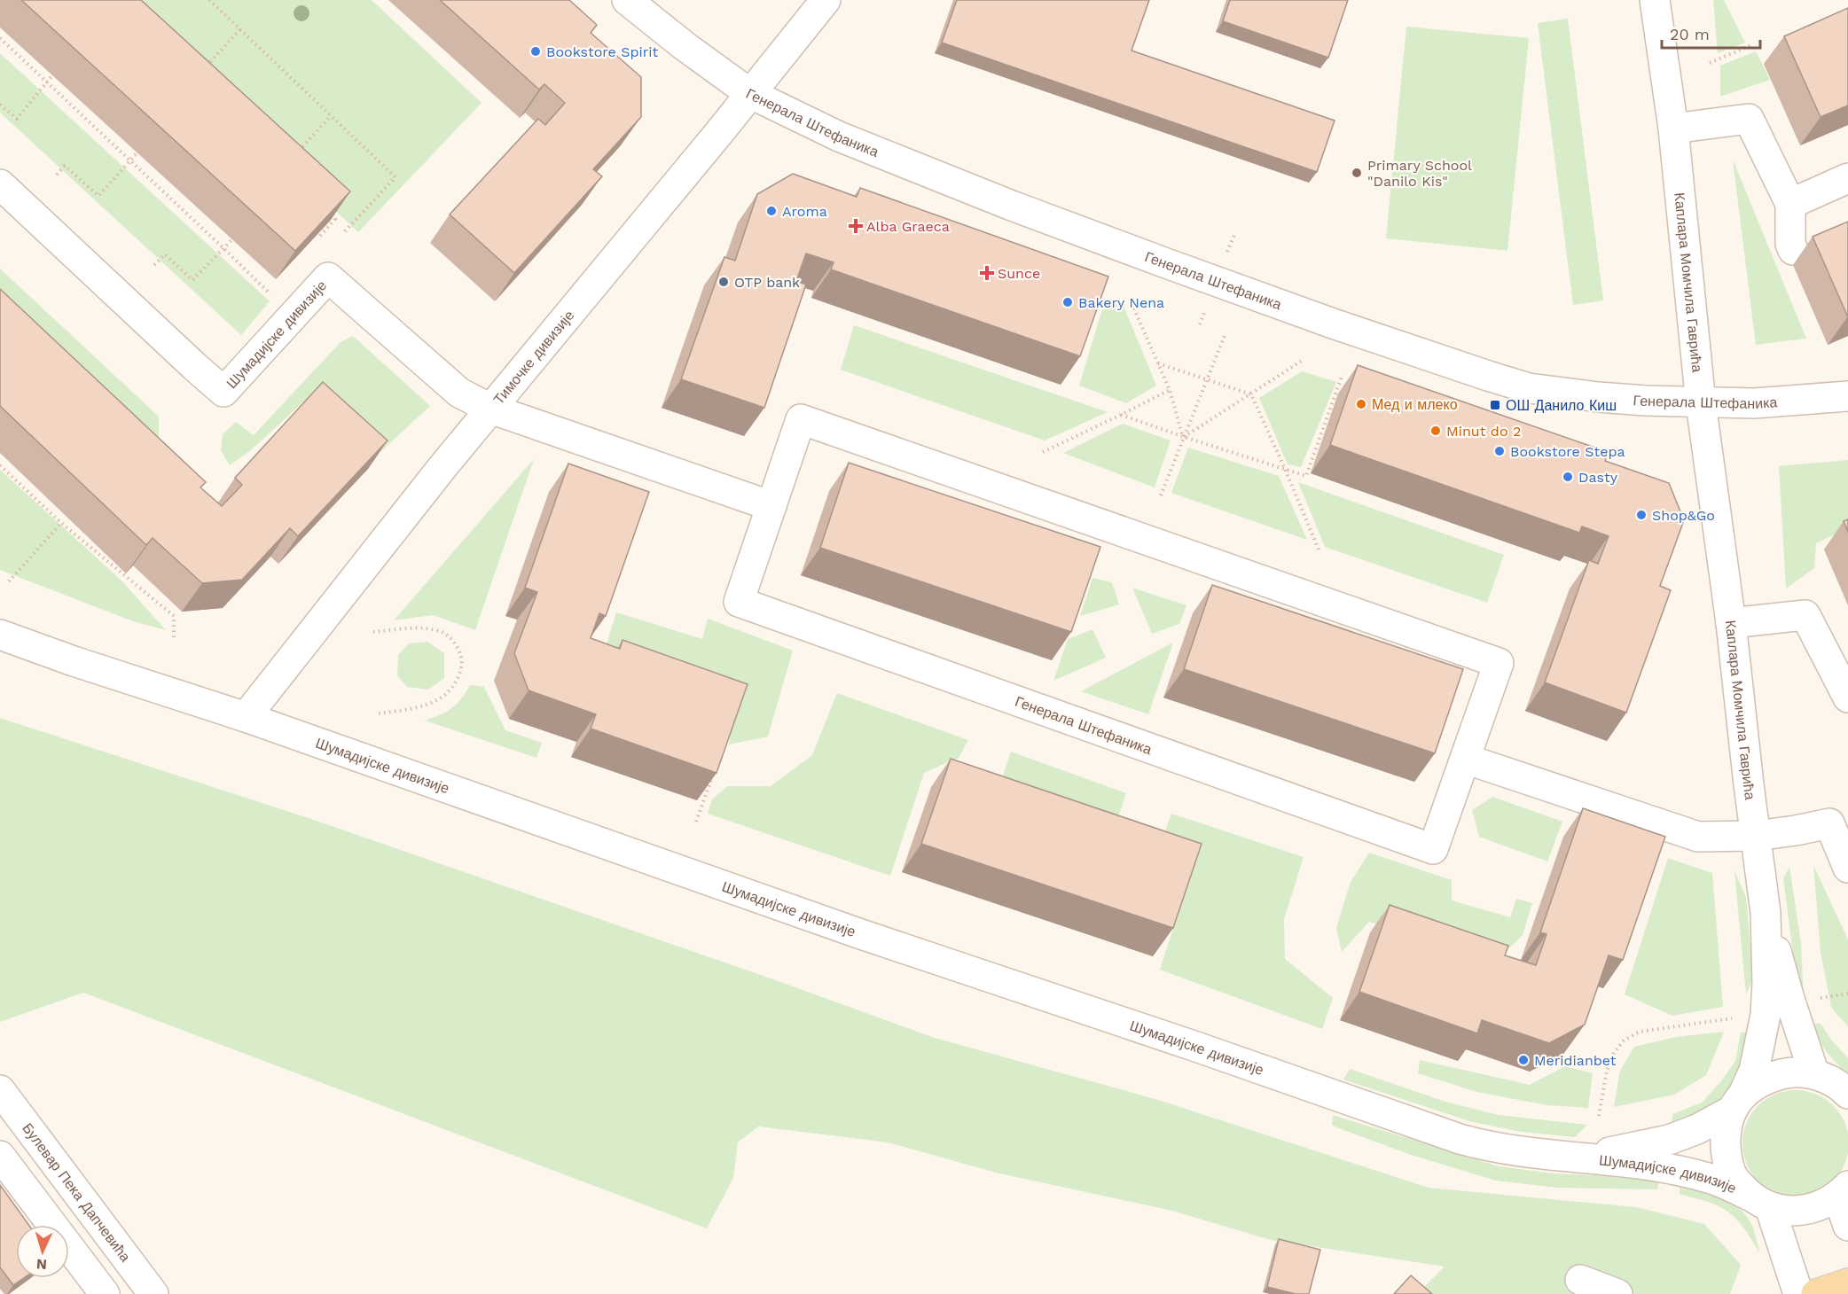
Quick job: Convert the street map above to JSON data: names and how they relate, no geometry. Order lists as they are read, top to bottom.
{
  "streets": {
    "street": [
      "Генерала Штефаника",
      "Каплара Момчила Гаврића",
      "Шумадијске дивизије",
      "Тимочке дивизије",
      "Булевар Пека Дапчевића"
    ]
  },
  "crossings": [
    ["Генерала Штефаника", "Каплара Момчила Гаврића"],
    ["Генерала Штефаника", "Тимочке дивизије"],
    ["Каплара Момчила Гаврића", "Шумадијске дивизије"],
    ["Шумадијске дивизије", "Тимочке дивизије"]
  ],
  "places": {
    "other": [
      "Bookstore Spirit",
      "Primary School \"Danilo Kis\"",
      "Aroma",
      "OTP bank",
      "Bakery Nena",
      "Мед и млеко",
      "Minut do 2",
      "Bookstore Stepa",
      "Dasty",
      "Shop&Go",
      "Meridianbet"
    ],
    "health": ["Alba Graeca", "Sunce"],
    "transit": ["ОШ Данило Киш"]
  },
  "scale_bar": "20 m",
  "north": "bottom"
}
